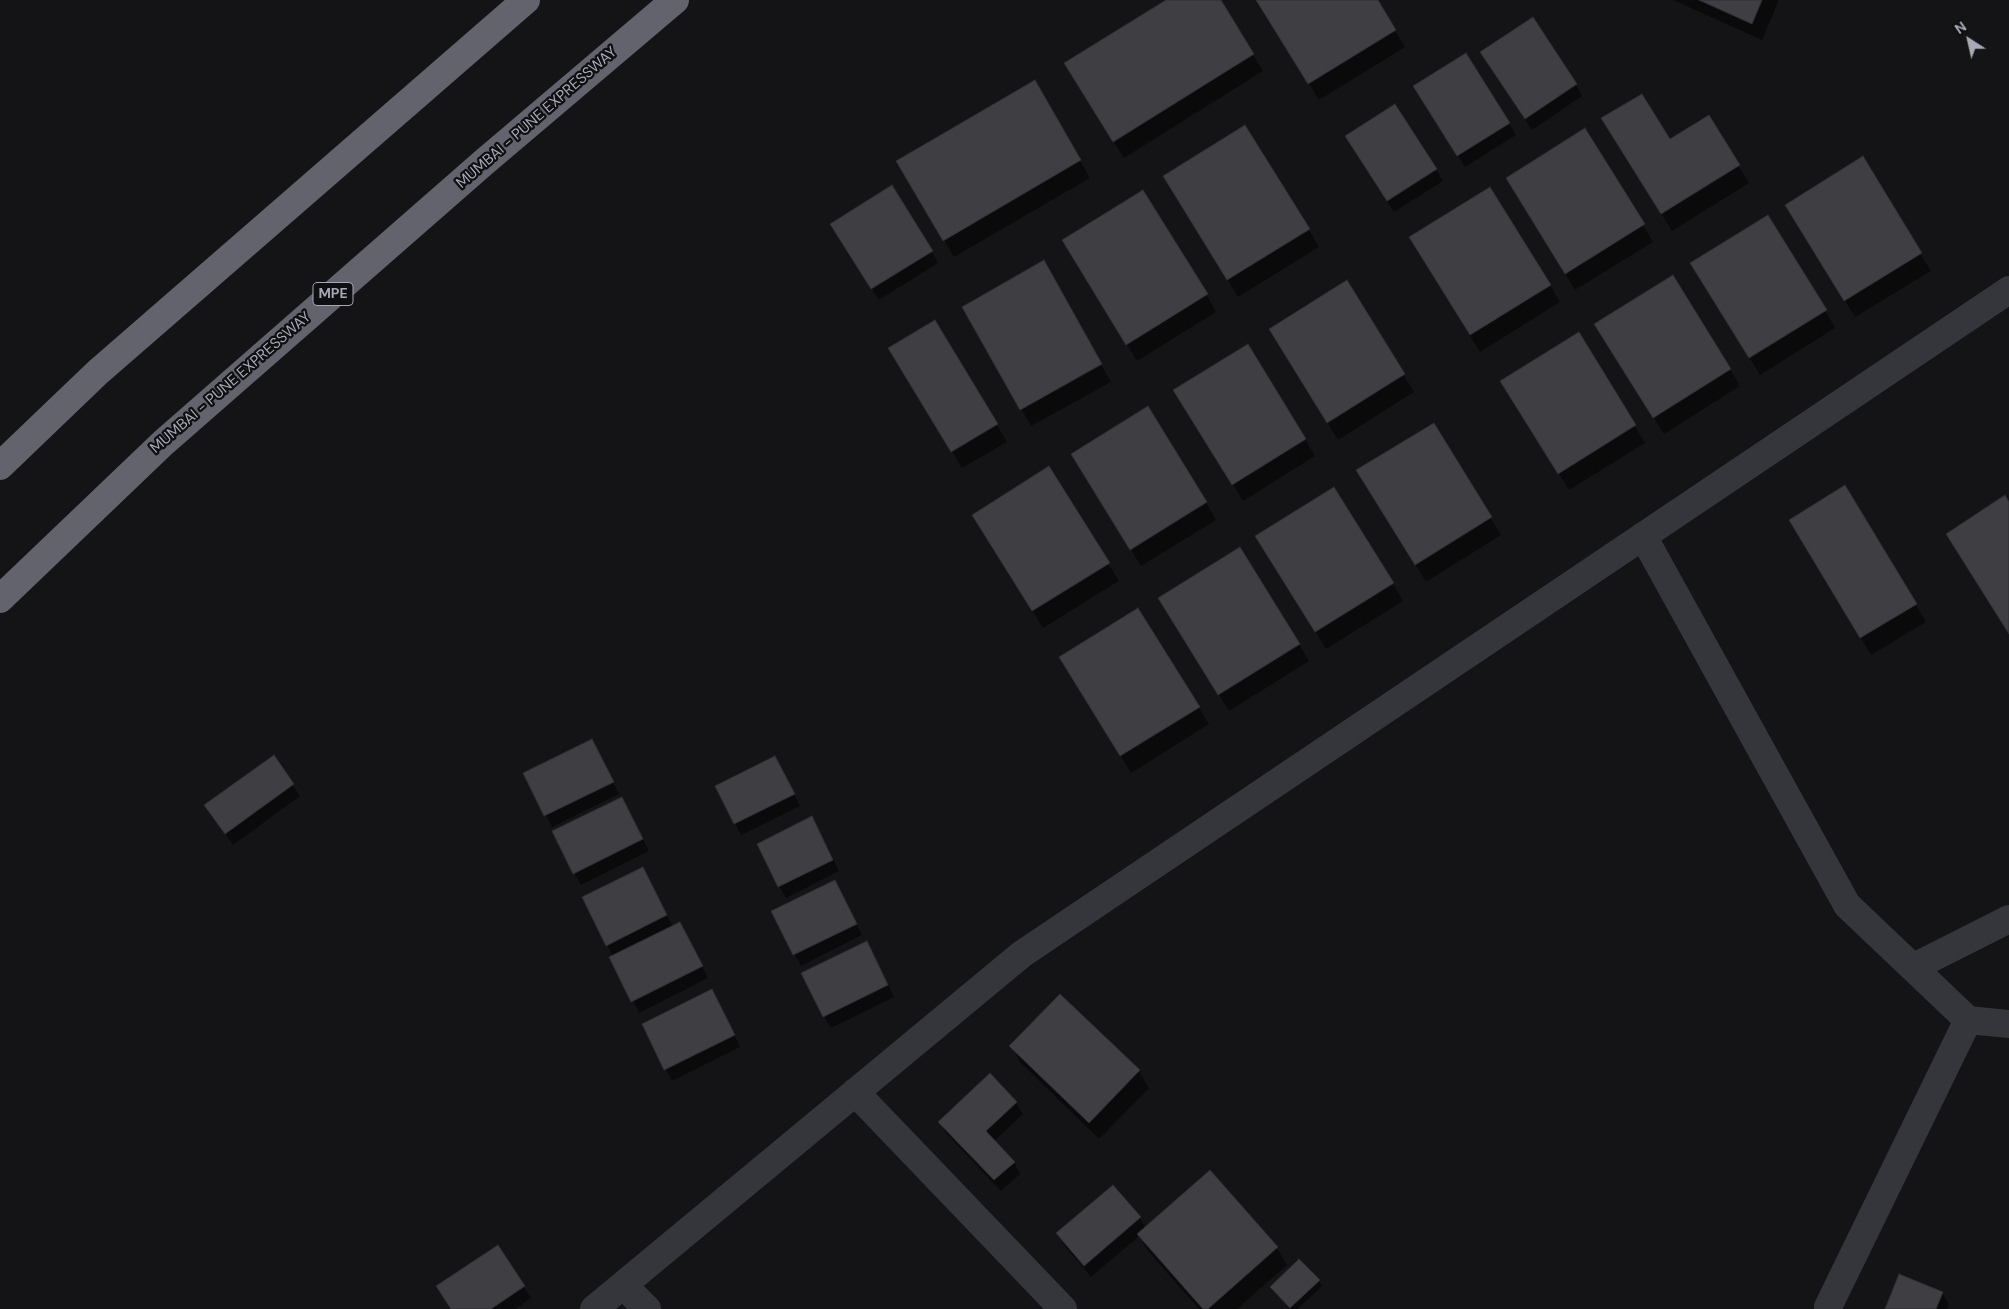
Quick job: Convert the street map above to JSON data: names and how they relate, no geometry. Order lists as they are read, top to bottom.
{
  "streets": {
    "highway": ["MUMBAI - PUNE EXPRESSWAY", "MPE"]
  },
  "north": "top left"
}
